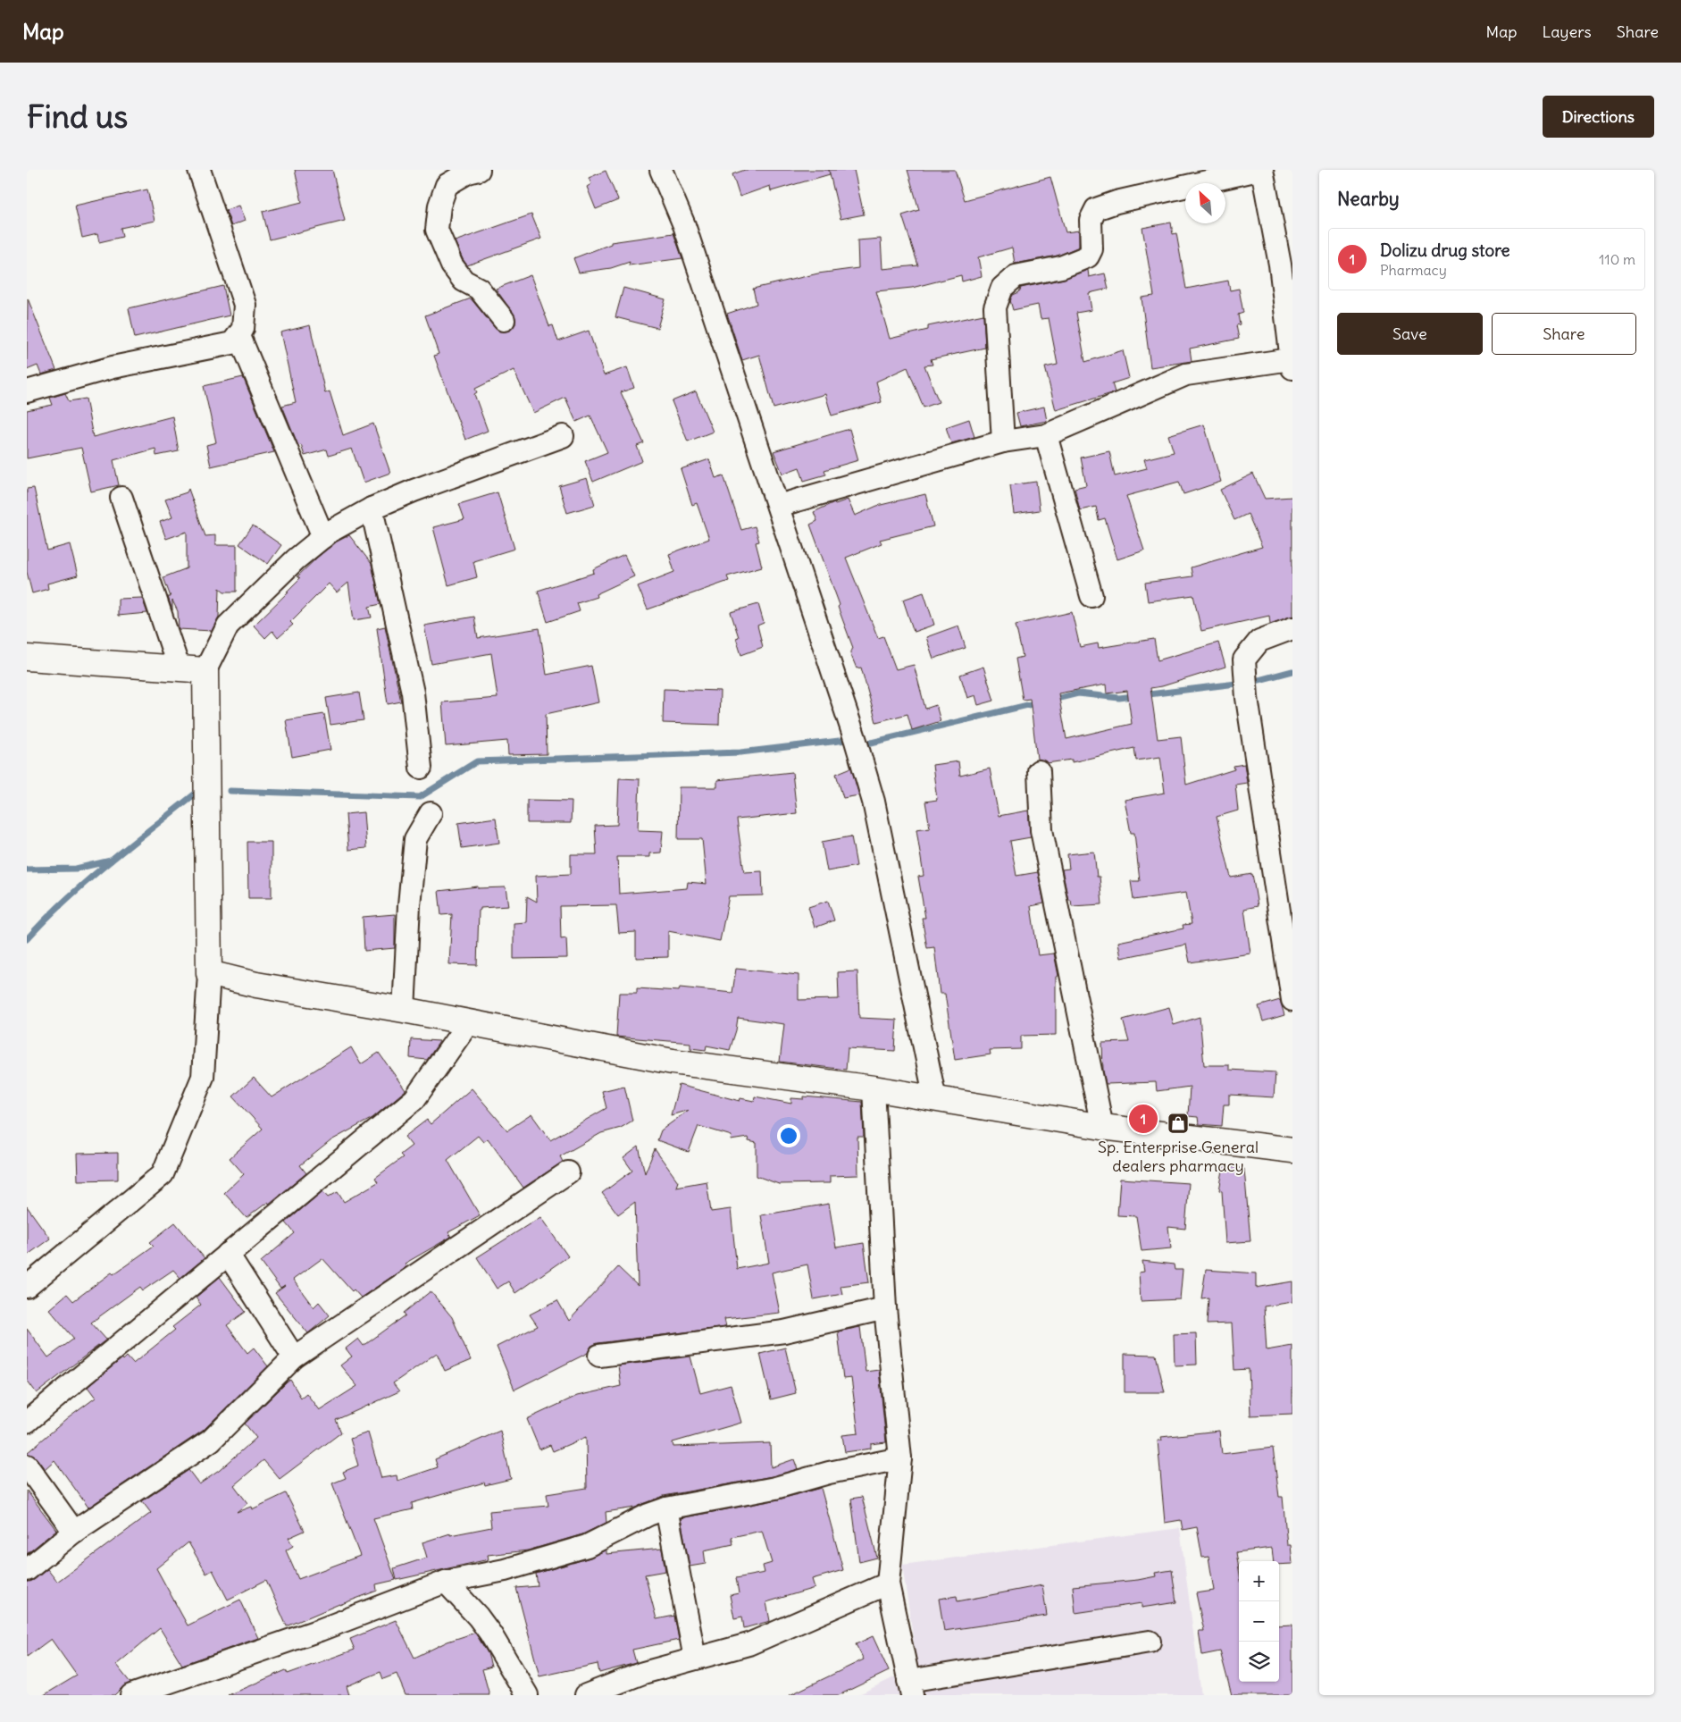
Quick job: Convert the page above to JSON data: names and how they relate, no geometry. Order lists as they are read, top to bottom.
{
  "places": {
    "shop": ["Sp. Enterprise General dealers pharmacy"]
  },
  "north": "top left",
  "page": {
    "header": "Map",
    "nav": ["Map", "Layers", "Share"],
    "buttons": [
      "Directions",
      ["Save", "Share"]
    ],
    "title": "Find us",
    "heading": "Nearby",
    "list": [
      {
        "mark": "1",
        "name": "Dolizu drug store",
        "note": "Pharmacy",
        "value": "110 m"
      }
    ],
    "pins": "1",
    "map_buttons": ["+", "−"]
  }
}
